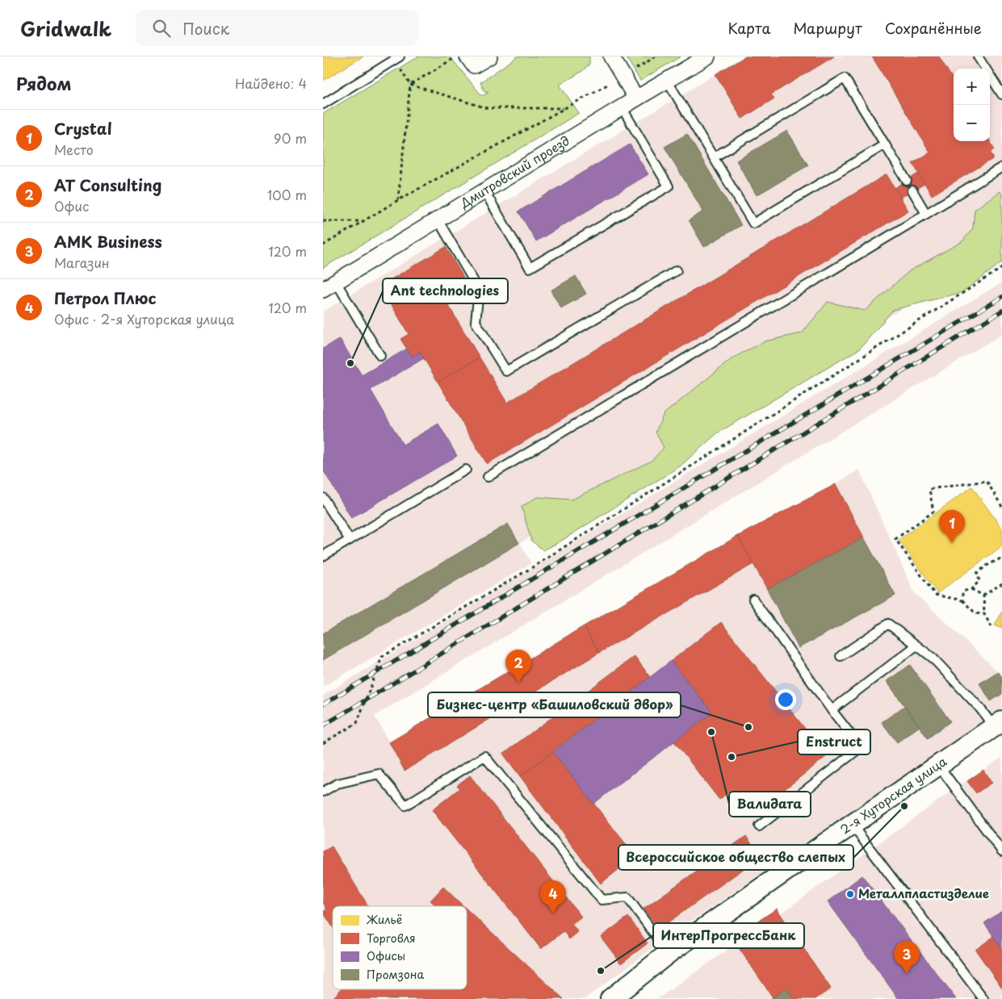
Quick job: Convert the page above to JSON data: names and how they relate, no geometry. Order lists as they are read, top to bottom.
{
  "streets": {
    "street": ["Дмитровский проезд", "2-я Хуторская улица"]
  },
  "places": [
    "Ant technologies",
    "Бизнес-центр «Башиловский двор»",
    "Валидата",
    "Enstruct",
    "Всероссийское общество слепых",
    "Металлпластизделие",
    "ИнтерПрогрессБанк"
  ],
  "legend": [
    "Жильё",
    "Торговля",
    "Офисы",
    "Промзона"
  ],
  "page": {
    "header": "Gridwalk",
    "search": "Поиск",
    "nav": ["Карта", "Маршрут", "Сохранённые"],
    "heading": ["Рядом", "Найдено: 4"],
    "map_buttons": ["+", "−"],
    "list": [
      {
        "mark": "1",
        "name": "Crystal",
        "note": "Место",
        "value": "90 m"
      },
      {
        "mark": "2",
        "name": "AT Consulting",
        "note": "Офис",
        "value": "100 m"
      },
      {
        "mark": "3",
        "name": "AMK Business",
        "note": "Магазин",
        "value": "120 m"
      },
      {
        "mark": "4",
        "name": "Петрол Плюс",
        "note": "Офис · 2-я Хуторская улица",
        "value": "120 m"
      }
    ],
    "pins": [
      "1",
      "2",
      "4",
      "3"
    ]
  }
}
